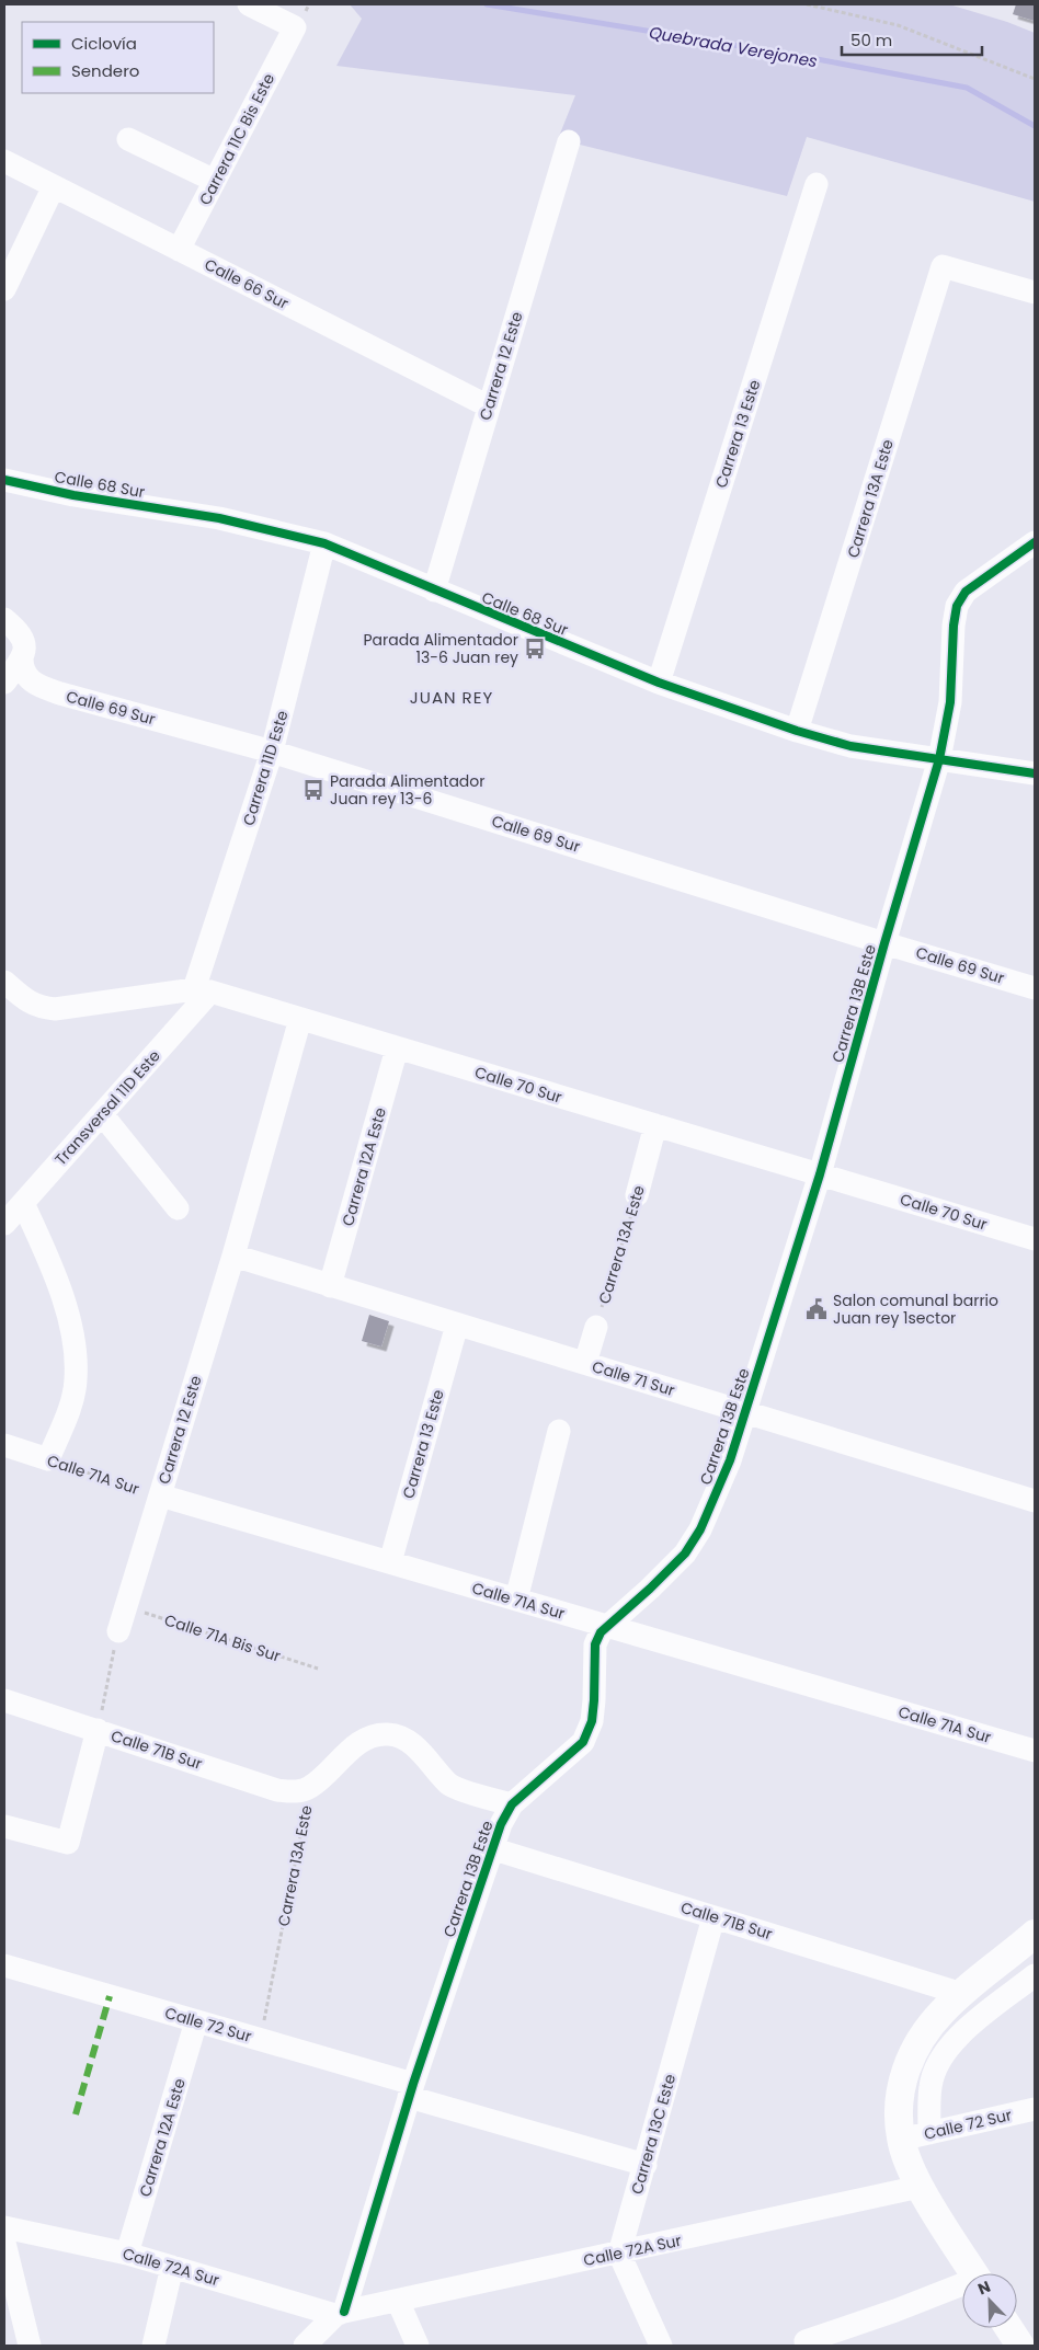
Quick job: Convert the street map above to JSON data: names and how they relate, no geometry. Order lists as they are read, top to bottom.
{
  "streets": {
    "street": [
      "Carrera 11C Bis Este",
      "Calle 66 Sur",
      "Carrera 12 Este",
      "Carrera 13 Este",
      "Calle 68 Sur",
      "Carrera 13A Este",
      "Calle 69 Sur",
      "Carrera 11D Este",
      "Carrera 13B Este",
      "Calle 70 Sur",
      "Transversal 11D Este",
      "Carrera 12A Este",
      "Calle 71 Sur",
      "Calle 71A Sur",
      "Calle 71B Sur",
      "Calle 72 Sur",
      "Carrera 13C Este",
      "Calle 72A Sur"
    ],
    "path": ["Calle 71A Bis Sur"]
  },
  "crossings": [
    ["Carrera 11C Bis Este", "Calle 66 Sur"],
    ["Calle 66 Sur", "Carrera 12 Este"],
    ["Carrera 12 Este", "Calle 68 Sur"],
    ["Carrera 12 Este", "Calle 70 Sur"],
    ["Carrera 12 Este", "Calle 71 Sur"],
    ["Carrera 12 Este", "Calle 71A Sur"],
    ["Carrera 12 Este", "Calle 71A Bis Sur"],
    ["Carrera 13 Este", "Calle 68 Sur"],
    ["Carrera 13 Este", "Calle 71 Sur"],
    ["Carrera 13 Este", "Calle 71A Sur"],
    ["Calle 68 Sur", "Carrera 13A Este"],
    ["Calle 68 Sur", "Carrera 11D Este"],
    ["Calle 68 Sur", "Carrera 13B Este"],
    ["Carrera 13A Este", "Carrera 13B Este"],
    ["Carrera 13A Este", "Calle 70 Sur"],
    ["Carrera 13A Este", "Calle 71B Sur"],
    ["Carrera 13A Este", "Calle 72 Sur"],
    ["Calle 69 Sur", "Carrera 11D Este"],
    ["Calle 69 Sur", "Carrera 13B Este"],
    ["Carrera 11D Este", "Calle 70 Sur"],
    ["Carrera 11D Este", "Transversal 11D Este"],
    ["Carrera 13B Este", "Calle 70 Sur"],
    ["Carrera 13B Este", "Calle 71 Sur"],
    ["Carrera 13B Este", "Calle 71A Sur"],
    ["Carrera 13B Este", "Calle 71B Sur"],
    ["Carrera 13B Este", "Calle 72 Sur"],
    ["Carrera 13B Este", "Calle 72A Sur"],
    ["Calle 70 Sur", "Transversal 11D Este"],
    ["Calle 70 Sur", "Carrera 12A Este"],
    ["Carrera 12A Este", "Calle 71 Sur"],
    ["Carrera 12A Este", "Calle 72 Sur"],
    ["Carrera 12A Este", "Calle 72A Sur"],
    ["Calle 71B Sur", "Carrera 13C Este"],
    ["Calle 72 Sur", "Carrera 13C Este"],
    ["Carrera 13C Este", "Calle 72A Sur"]
  ],
  "districts": ["JUAN REY"],
  "water": ["Quebrada Verejones"],
  "places": {
    "bus stop": ["Parada Alimentador 13-6 Juan rey", "Parada Alimentador Juan rey 13-6"],
    "public building": ["Salon comunal barrio Juan rey 1sector"]
  },
  "legend": ["Ciclovía", "Sendero"],
  "scale_bar": "50 m",
  "north": "top left"
}
